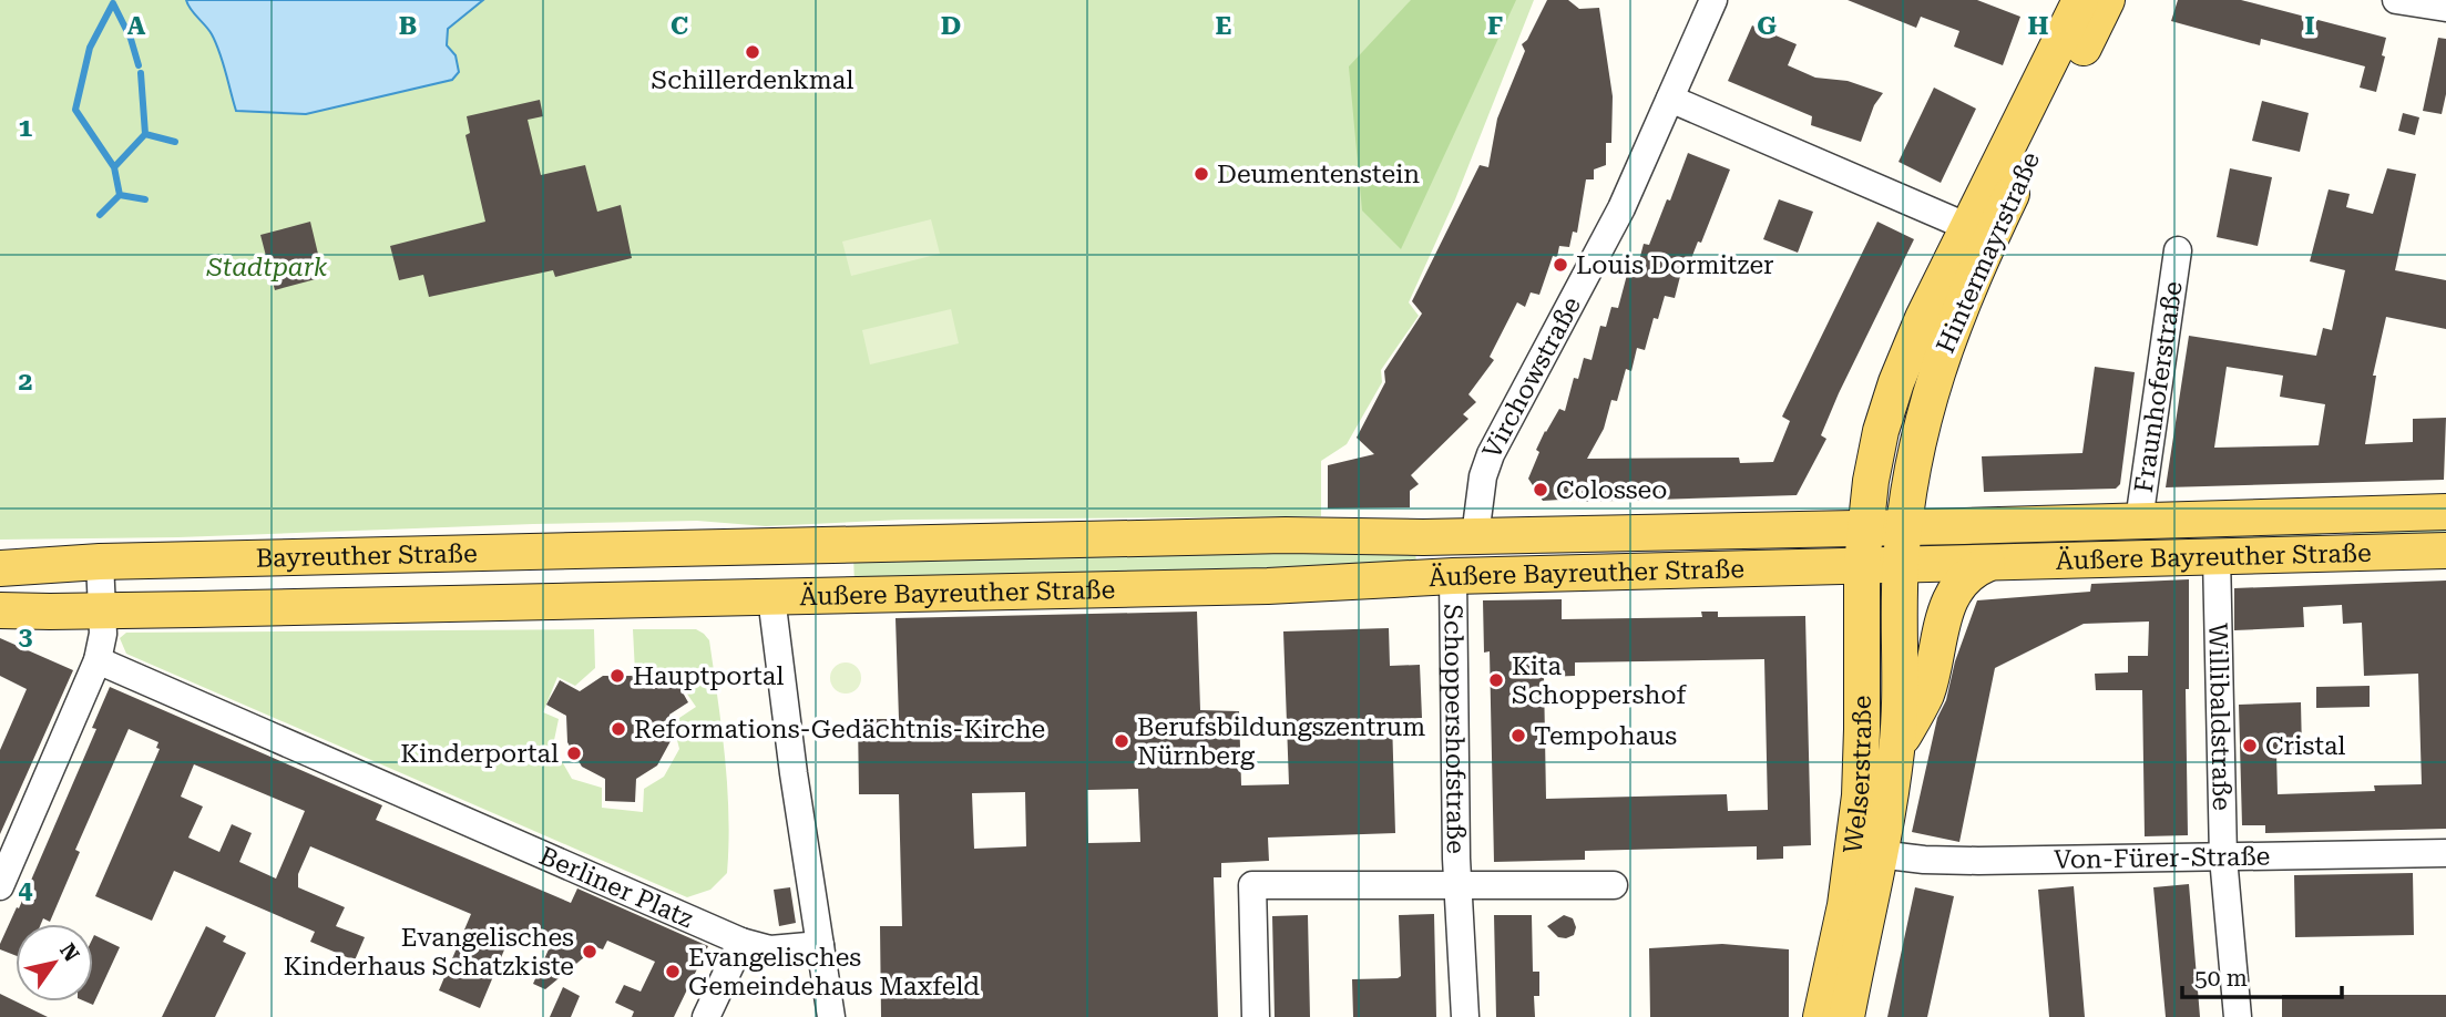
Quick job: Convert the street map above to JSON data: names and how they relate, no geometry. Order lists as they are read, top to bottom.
{
  "streets": {
    "main road": [
      "Hintermayrstraße",
      "Bayreuther Straße",
      "Äußere Bayreuther Straße",
      "Welserstraße"
    ],
    "street": [
      "Virchowstraße",
      "Fraunhoferstraße",
      "Willibaldstraße",
      "Schoppershofstraße",
      "Von-Fürer-Straße",
      "Berliner Platz"
    ]
  },
  "crossings": [
    ["Hintermayrstraße", "Äußere Bayreuther Straße"],
    ["Hintermayrstraße", "Welserstraße"],
    ["Virchowstraße", "Äußere Bayreuther Straße"],
    ["Fraunhoferstraße", "Äußere Bayreuther Straße"],
    ["Bayreuther Straße", "Äußere Bayreuther Straße"],
    ["Äußere Bayreuther Straße", "Willibaldstraße"],
    ["Äußere Bayreuther Straße", "Schoppershofstraße"],
    ["Äußere Bayreuther Straße", "Welserstraße"],
    ["Willibaldstraße", "Von-Fürer-Straße"],
    ["Welserstraße", "Von-Fürer-Straße"]
  ],
  "parks": ["Stadtpark"],
  "places": [
    "Schillerdenkmal",
    "Deumentenstein",
    "Louis Dormitzer",
    "Colosseo",
    "Hauptportal",
    "Kita Schoppershof",
    "Reformations-Gedächtnis-Kirche",
    "Tempohaus",
    "Berufsbildungszentrum Nürnberg",
    "Cristal",
    "Kinderportal",
    "Evangelisches Kinderhaus Schatzkiste",
    "Evangelisches Gemeindehaus Maxfeld"
  ],
  "scale_bar": "50 m",
  "north": "top right",
  "grid": {
    "columns": [
      "A",
      "B",
      "C",
      "D",
      "E",
      "F",
      "G",
      "H",
      "I"
    ],
    "rows": [
      "1",
      "2",
      "3",
      "4"
    ]
  }
}
